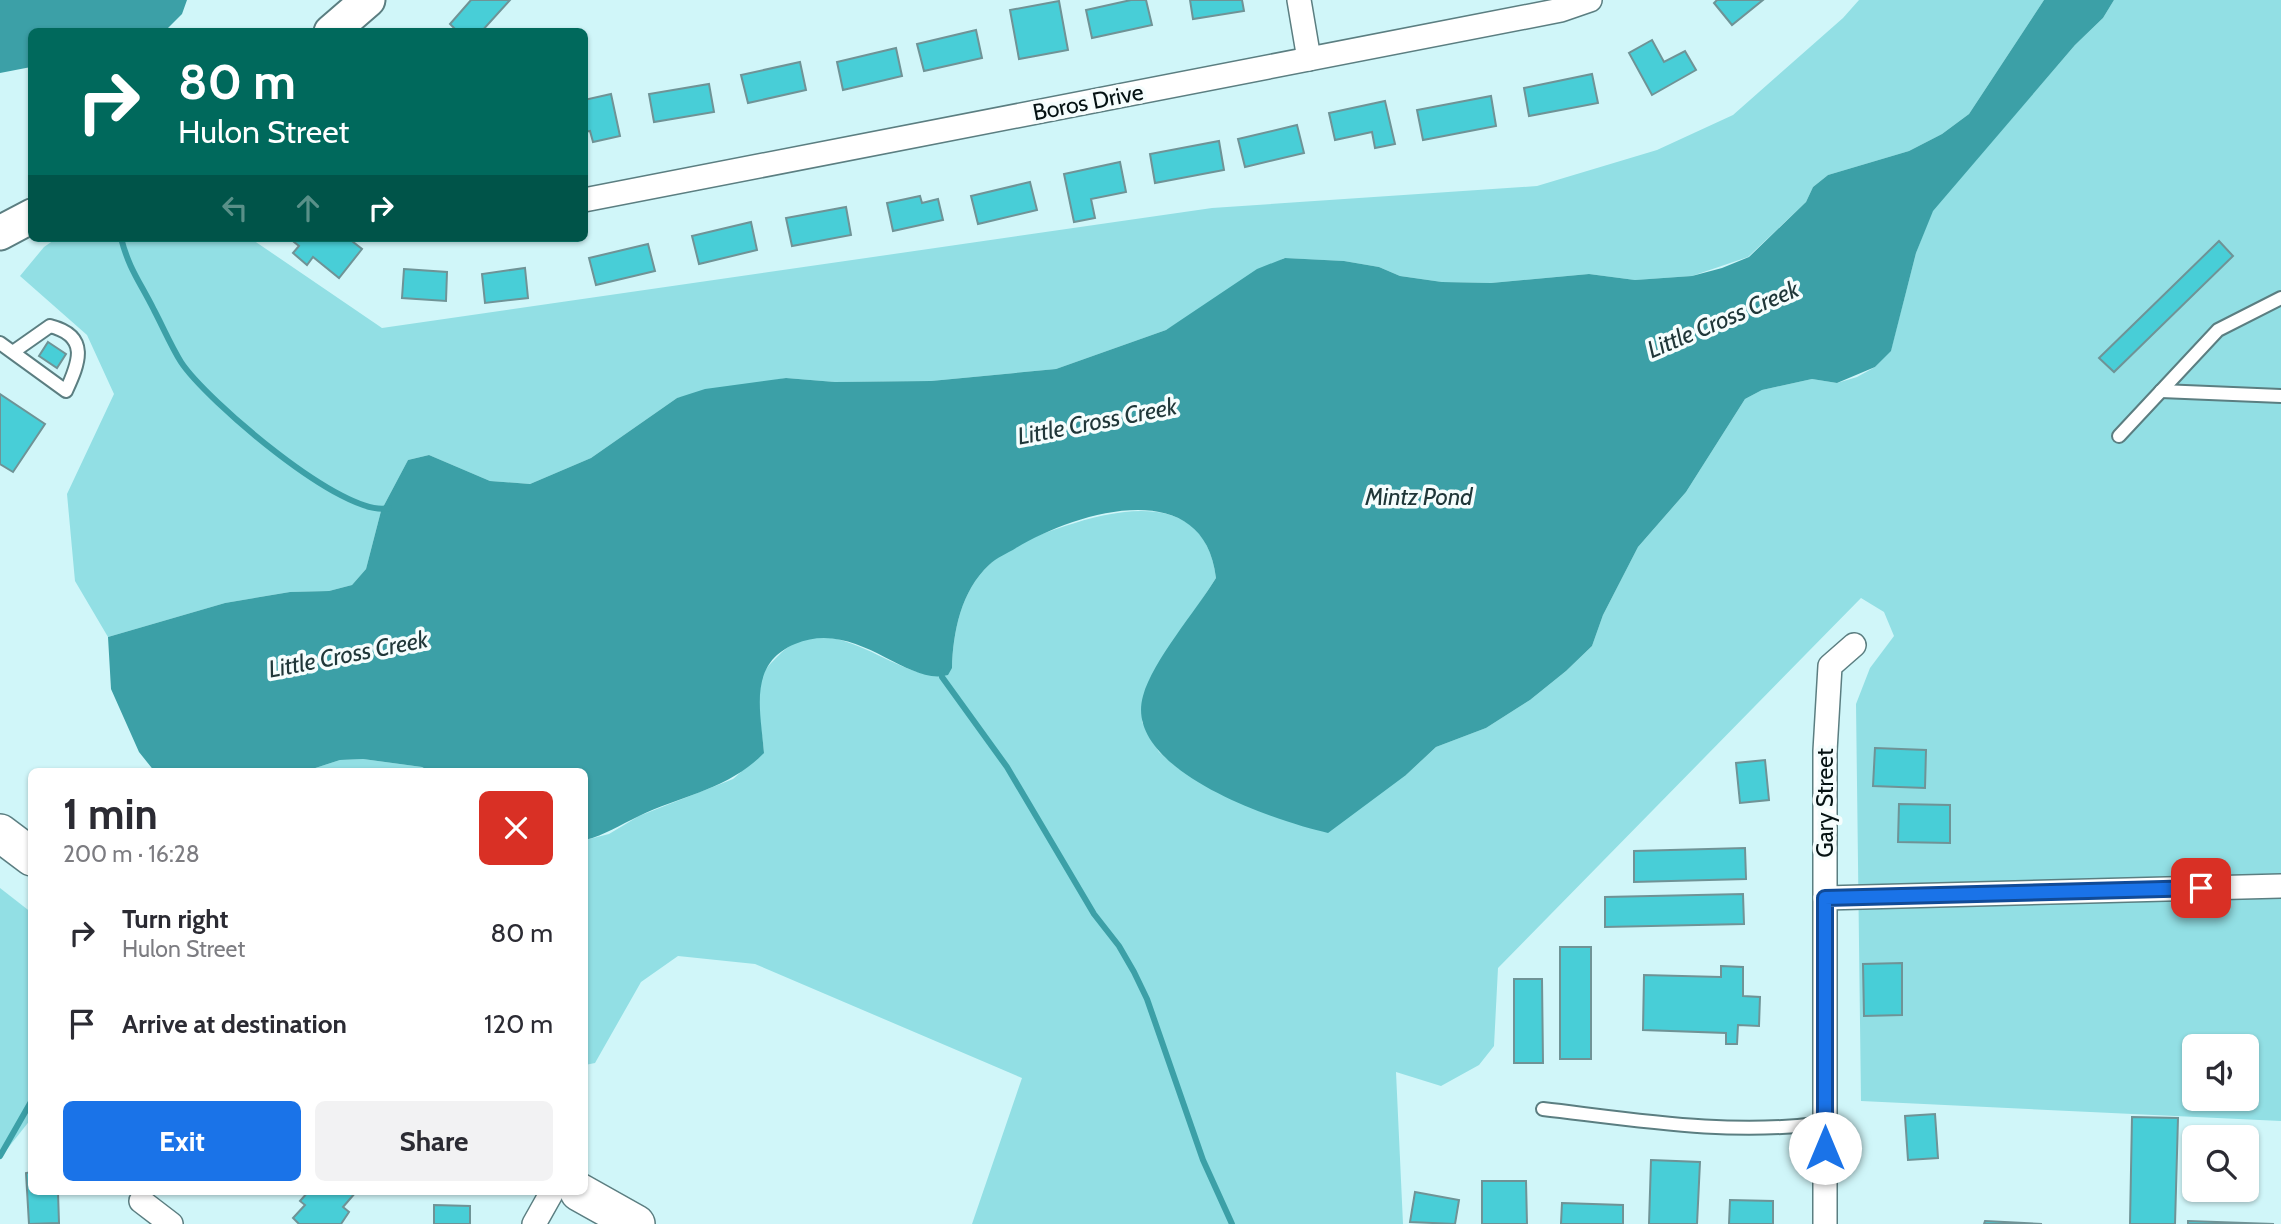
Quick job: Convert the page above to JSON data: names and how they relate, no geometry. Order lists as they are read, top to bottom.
{
  "streets": {
    "street": ["Boros Drive", "Gary Street"]
  },
  "water": ["Little Cross Creek", "Mintz Pond"],
  "page": {
    "turn": ["80 m", "Hulon Street"],
    "heading": ["1 min", "200 m · 16:28"],
    "list": [
      {
        "name": "Turn right",
        "note": "Hulon Street",
        "value": "80 m"
      },
      {
        "name": "Arrive at destination",
        "value": "120 m"
      }
    ],
    "buttons": ["Exit", "Share"]
  }
}
